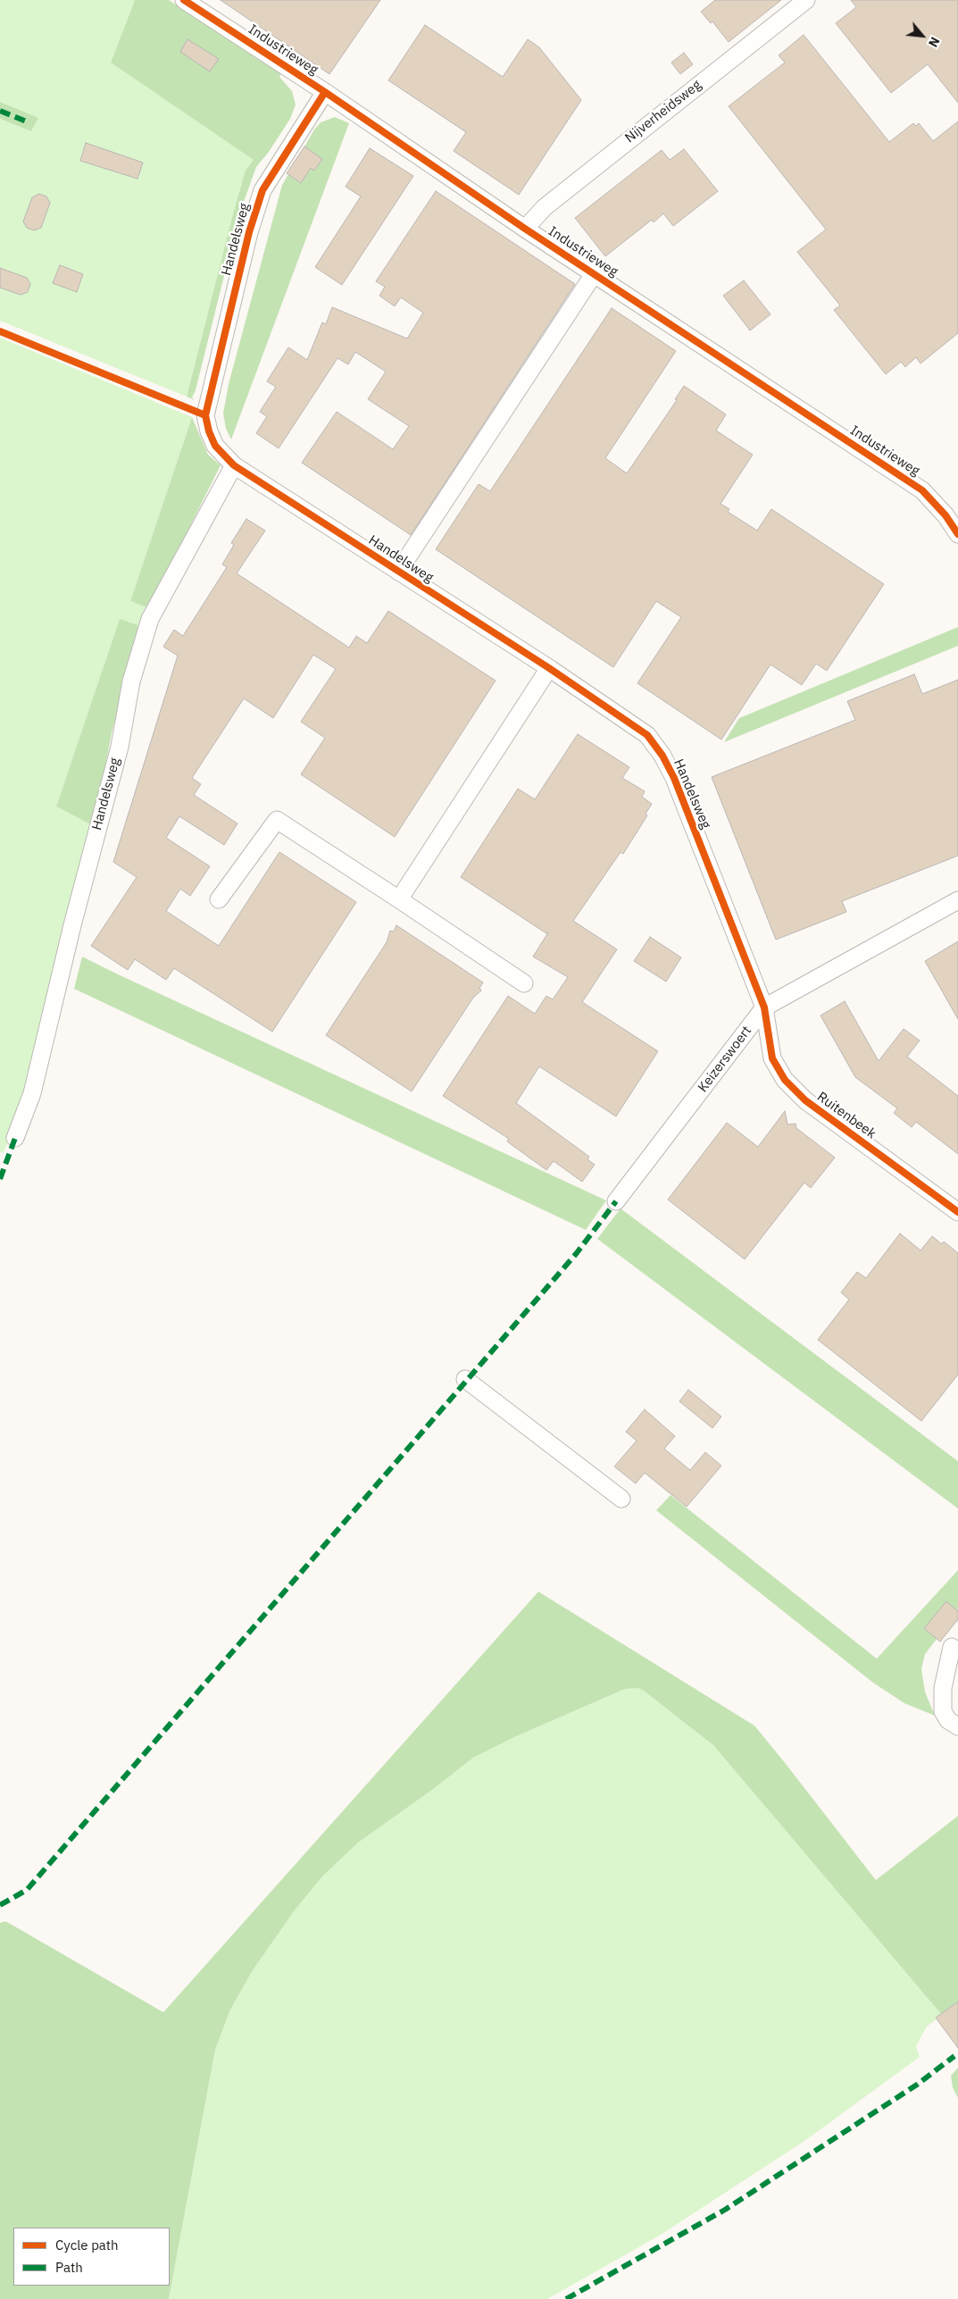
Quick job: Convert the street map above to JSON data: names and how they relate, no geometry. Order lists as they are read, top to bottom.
{
  "streets": {
    "street": [
      "Industrieweg",
      "Nijverheidsweg",
      "Handelsweg",
      "Keizerswoert",
      "Ruitenbeek"
    ]
  },
  "crossings": [
    ["Industrieweg", "Nijverheidsweg"],
    ["Industrieweg", "Handelsweg"],
    ["Handelsweg", "Keizerswoert"],
    ["Handelsweg", "Ruitenbeek"],
    ["Keizerswoert", "Ruitenbeek"]
  ],
  "legend": ["Cycle path", "Path"],
  "north": "bottom right"
}
